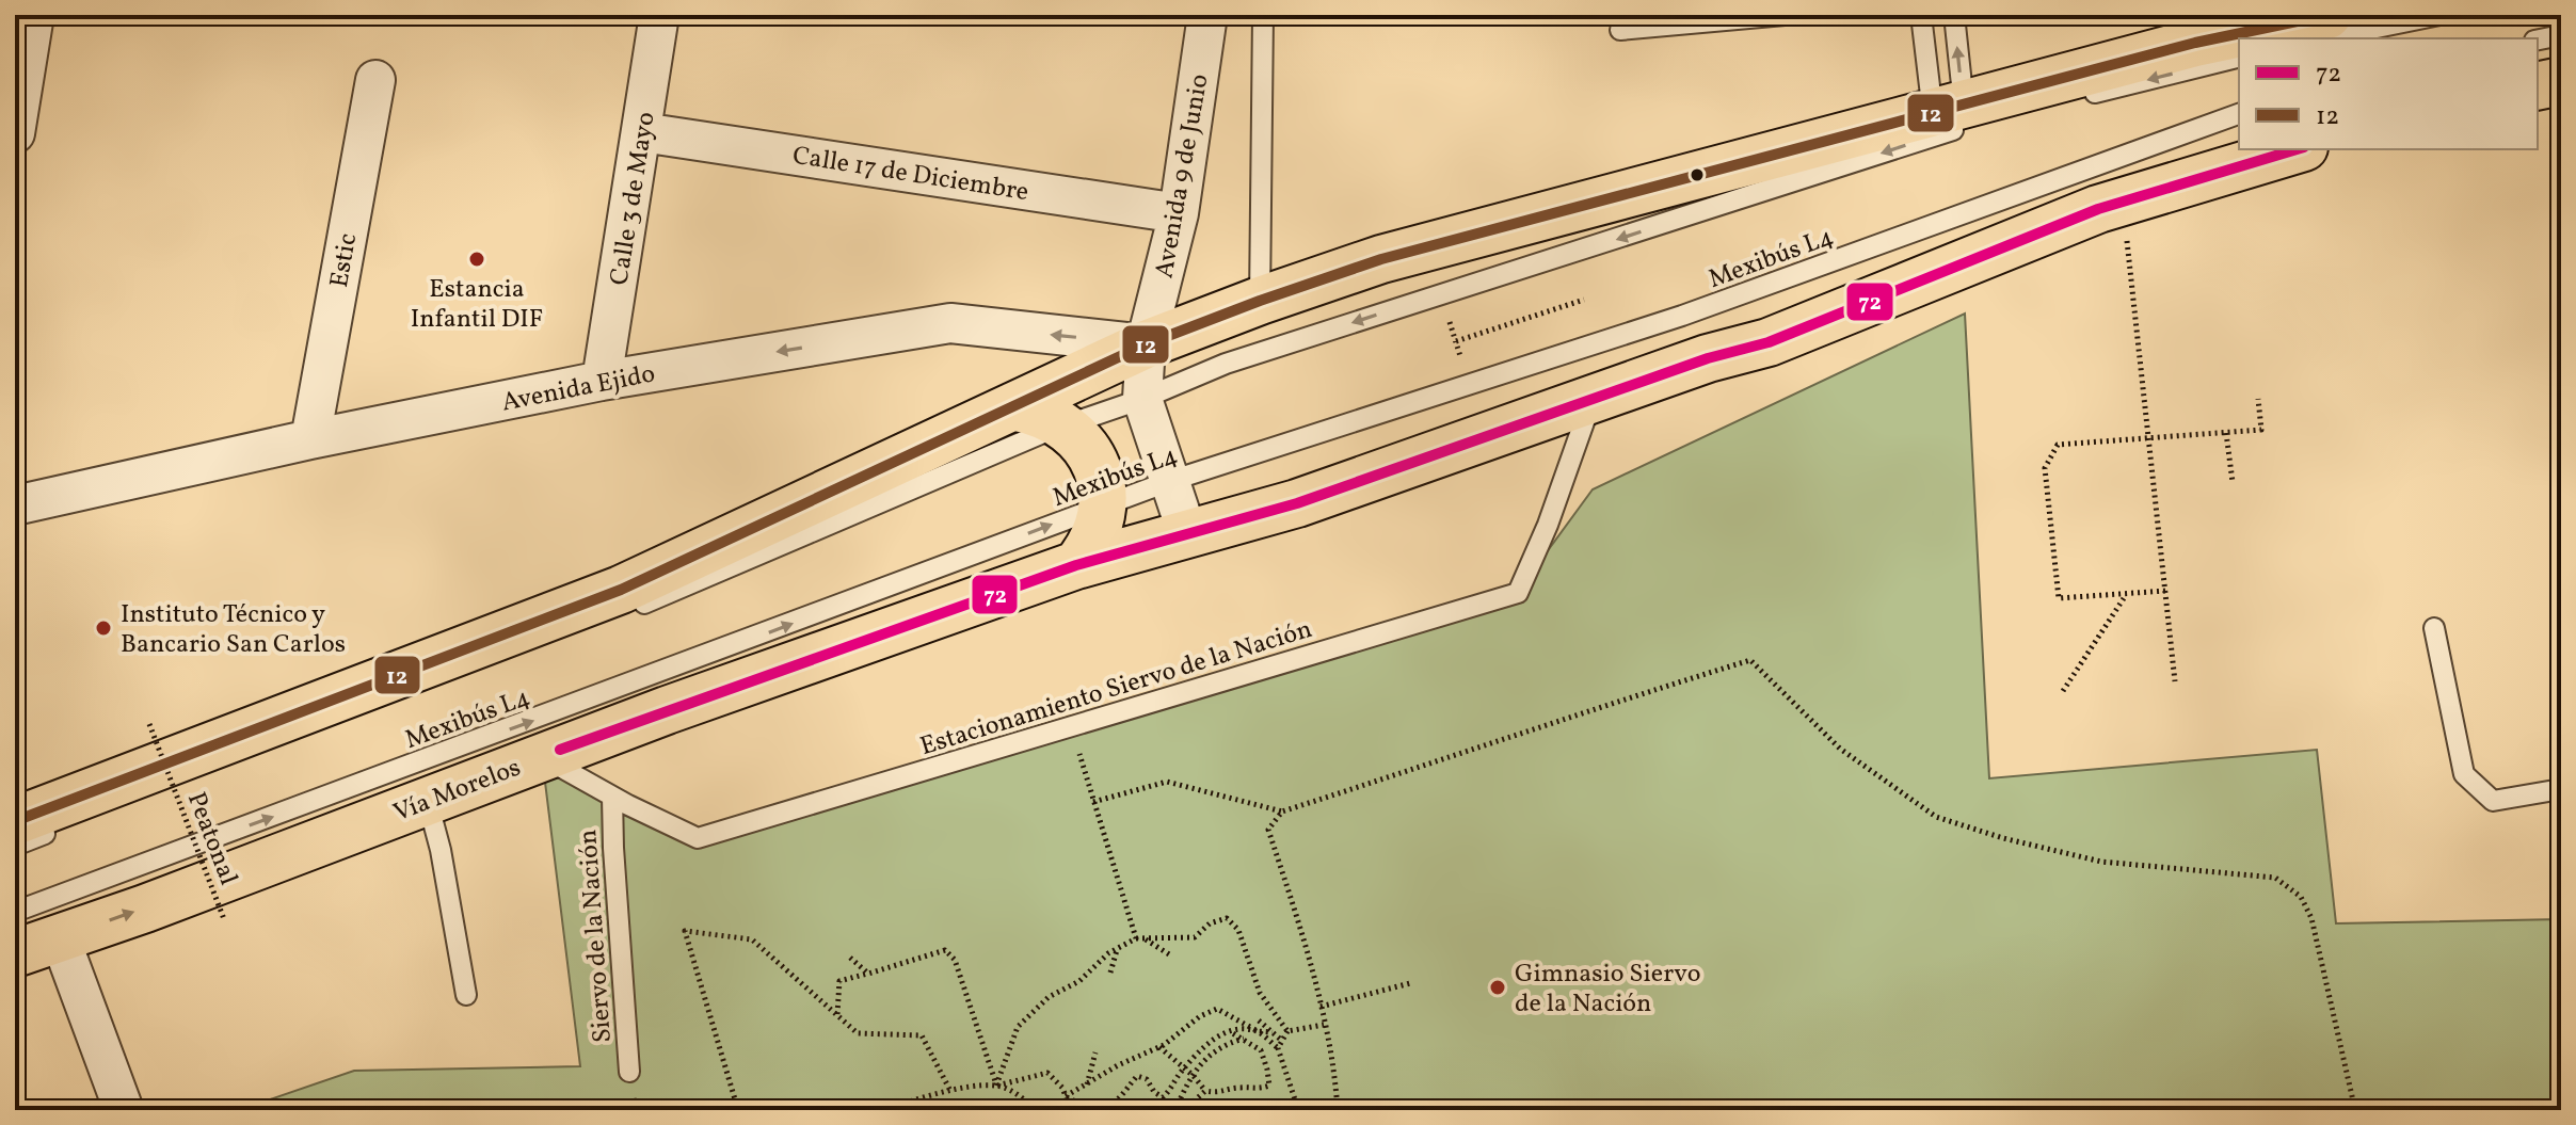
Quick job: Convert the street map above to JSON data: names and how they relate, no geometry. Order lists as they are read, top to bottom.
{
  "streets": {
    "main road": ["Vía Morelos"],
    "street": [
      "Calle 17 de Diciembre",
      "Avenida 9 de Junio",
      "Calle 3 de Mayo",
      "Estic",
      "Avenida Ejido"
    ],
    "lane": ["Mexibús L4", "Estacionamiento Siervo de la Nación", "Siervo de la Nación"],
    "path": ["Peatonal"]
  },
  "crossings": [
    ["Calle 17 de Diciembre", "Avenida 9 de Junio"],
    ["Calle 17 de Diciembre", "Calle 3 de Mayo"],
    ["Avenida 9 de Junio", "Mexibús L4"],
    ["Avenida 9 de Junio", "Avenida Ejido"],
    ["Avenida 9 de Junio", "Vía Morelos"],
    ["Calle 3 de Mayo", "Avenida Ejido"],
    ["Estic", "Avenida Ejido"],
    ["Estacionamiento Siervo de la Nación", "Vía Morelos"],
    ["Estacionamiento Siervo de la Nación", "Siervo de la Nación"]
  ],
  "one_way": ["Avenida Ejido"],
  "places": ["Estancia Infantil DIF", "Instituto Técnico y Bancario San Carlos", "Gimnasio Siervo de la Nación"],
  "lines": ["transit line 12", "transit line 72"],
  "legend": ["72", "12"]
}
